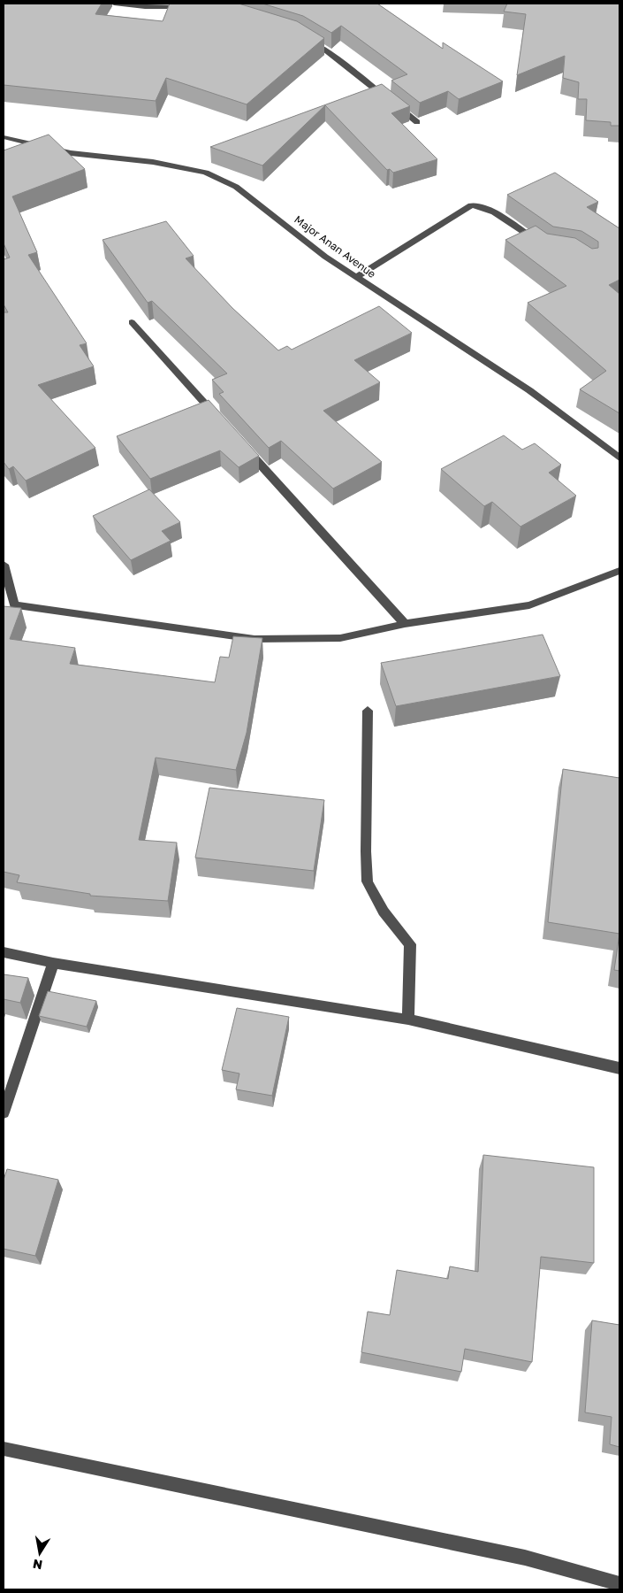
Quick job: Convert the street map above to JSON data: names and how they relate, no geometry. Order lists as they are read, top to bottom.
{
  "streets": {
    "street": ["Major Anan Avenue"]
  },
  "north": "bottom"
}
